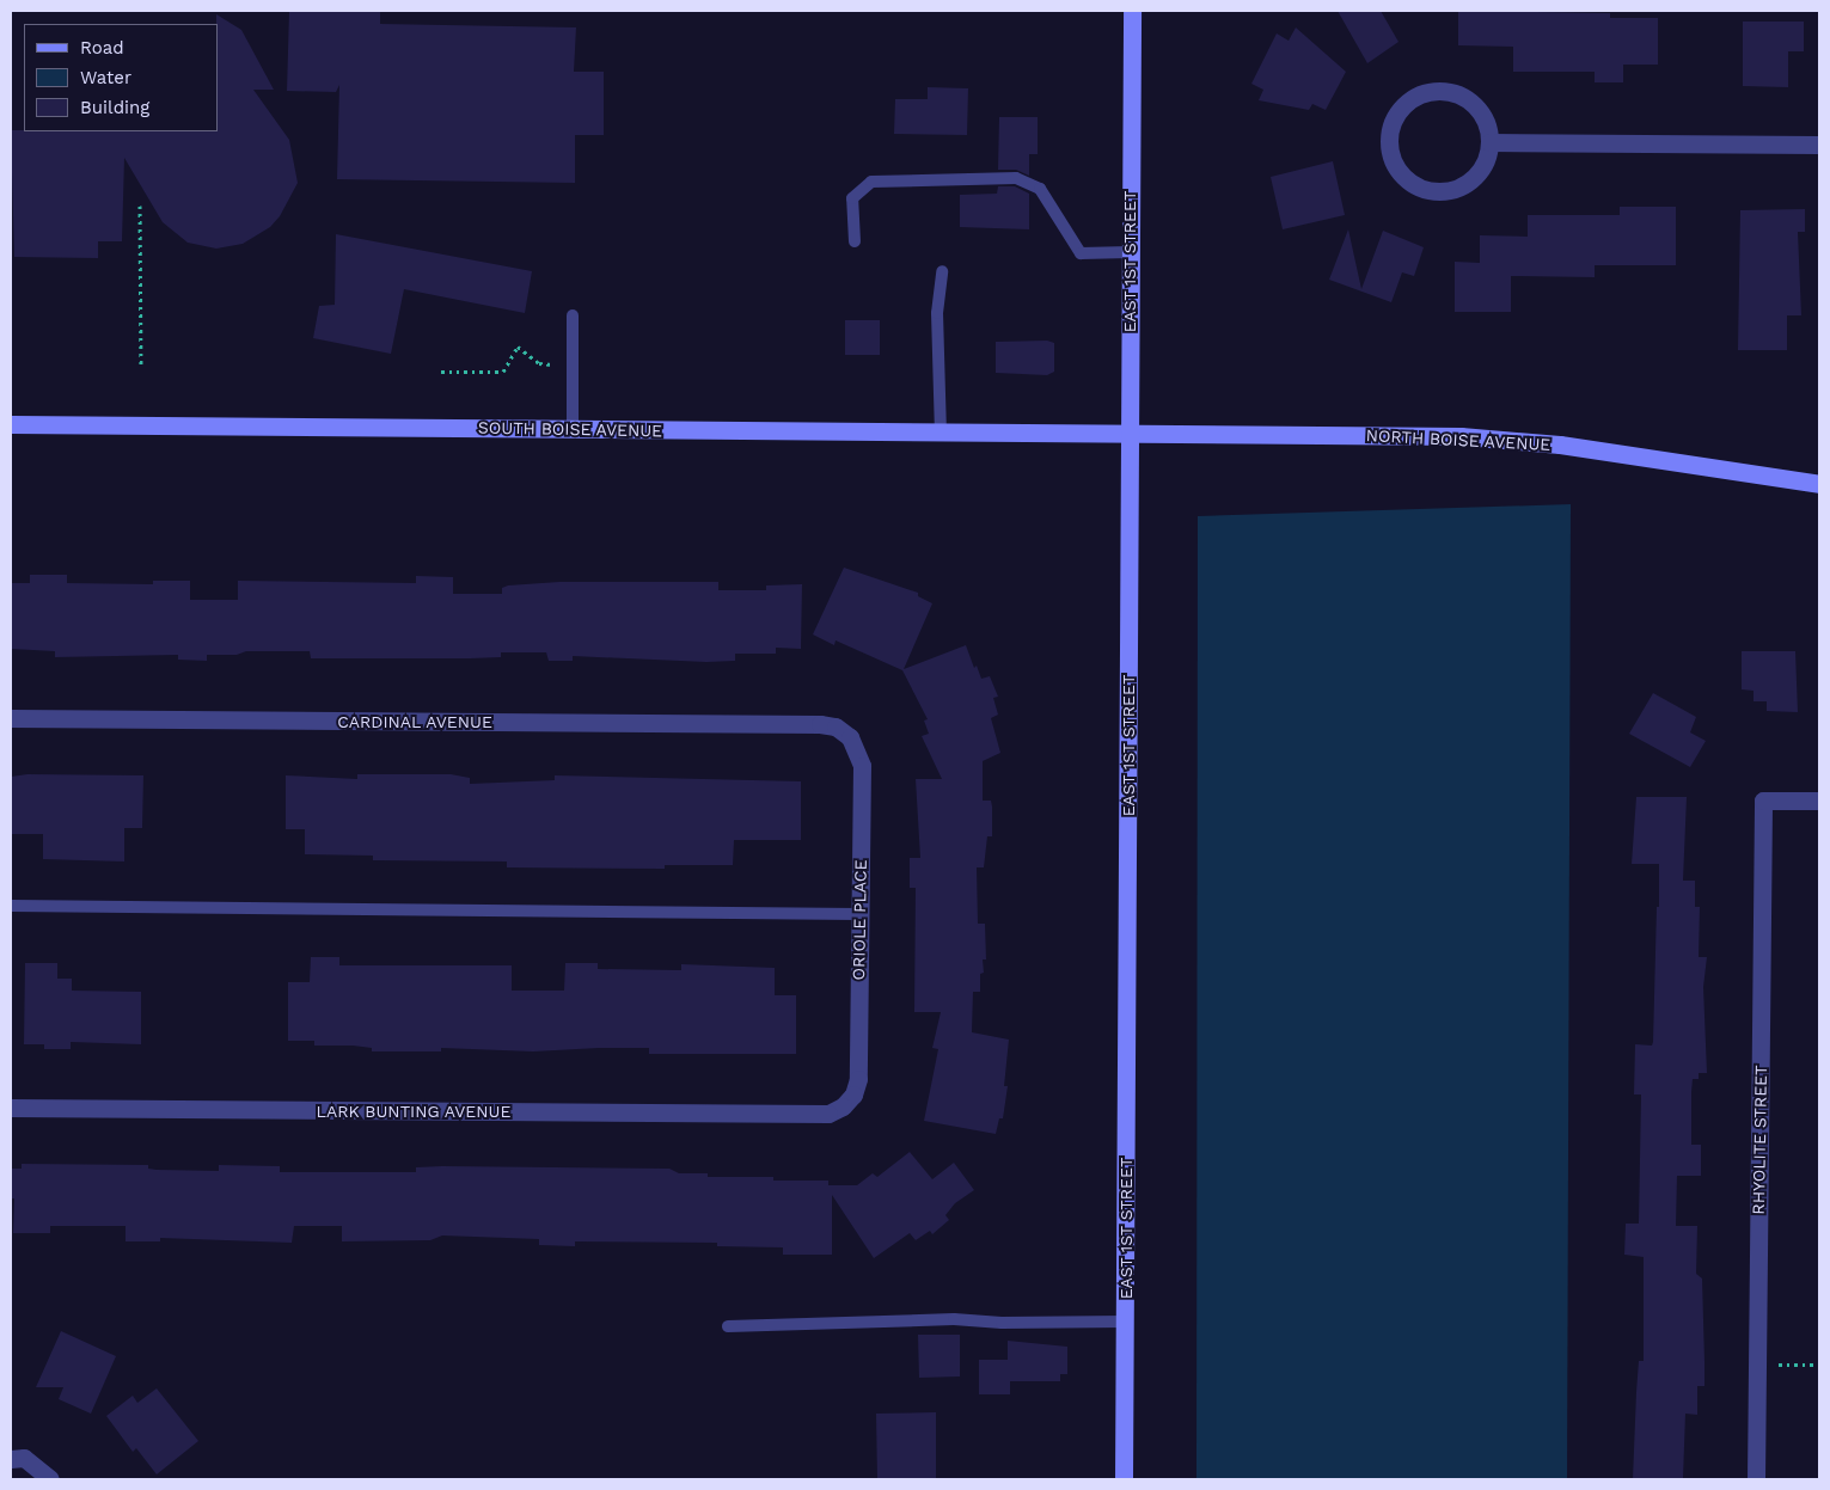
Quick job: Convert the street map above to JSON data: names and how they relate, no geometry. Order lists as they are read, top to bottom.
{
  "streets": {
    "main road": ["EAST 1ST STREET", "SOUTH BOISE AVENUE", "NORTH BOISE AVENUE"],
    "street": [
      "CARDINAL AVENUE",
      "ORIOLE PLACE",
      "LARK BUNTING AVENUE",
      "RHYOLITE STREET"
    ]
  },
  "crossings": [
    ["EAST 1ST STREET", "SOUTH BOISE AVENUE"],
    ["EAST 1ST STREET", "NORTH BOISE AVENUE"],
    ["SOUTH BOISE AVENUE", "NORTH BOISE AVENUE"],
    ["CARDINAL AVENUE", "ORIOLE PLACE"],
    ["ORIOLE PLACE", "LARK BUNTING AVENUE"]
  ],
  "legend": ["Road", "Water", "Building"]
}
